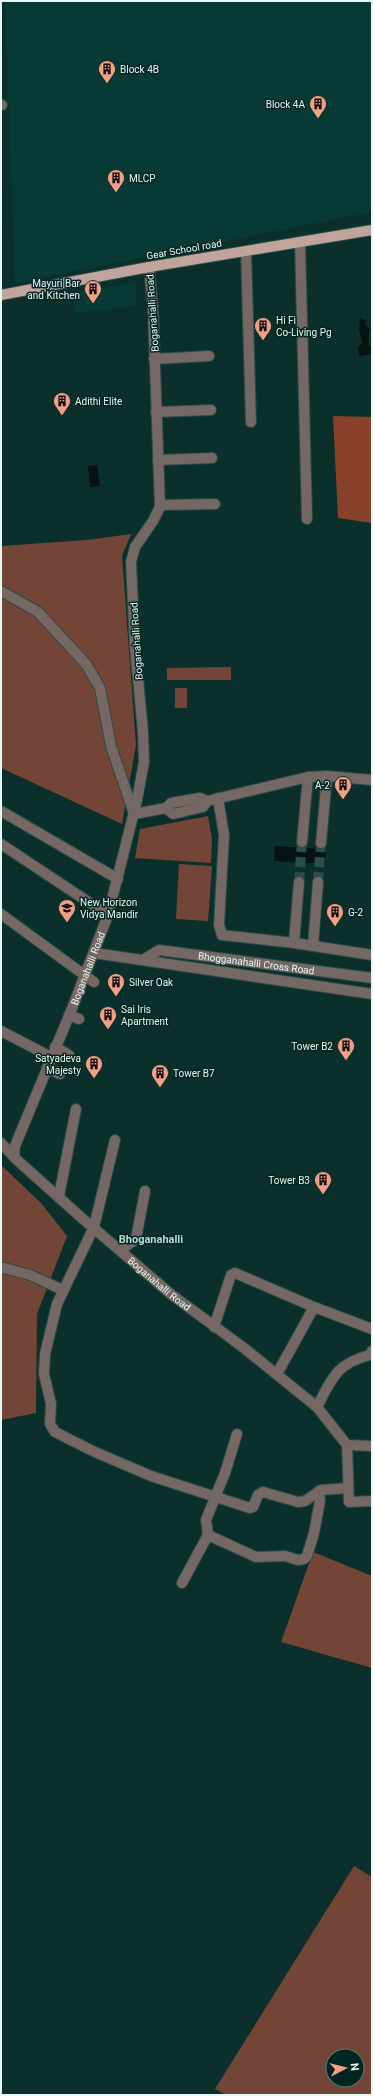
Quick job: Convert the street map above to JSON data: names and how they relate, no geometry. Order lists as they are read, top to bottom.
{
  "streets": {
    "main road": ["Gear School road"],
    "street": ["Boganahalli Road", "Bhogganahalli Cross Road"]
  },
  "crossings": [
    ["Gear School road", "Boganahalli Road"],
    ["Boganahalli Road", "Bhogganahalli Cross Road"]
  ],
  "districts": ["Bhoganahalli"],
  "places": {
    "building": [
      "Block 4B",
      "Block 4A",
      "MLCP",
      "Mayuri Bar and Kitchen",
      "Hi Fi Co-Living Pg",
      "Adithi Elite",
      "A-2",
      "G-2",
      "Silver Oak",
      "Sai Iris Apartment",
      "Tower B2",
      "Satyadeva Majesty",
      "Tower B7",
      "Tower B3"
    ],
    "school or university": ["New Horizon Vidya Mandir"]
  },
  "north": "right"
}
